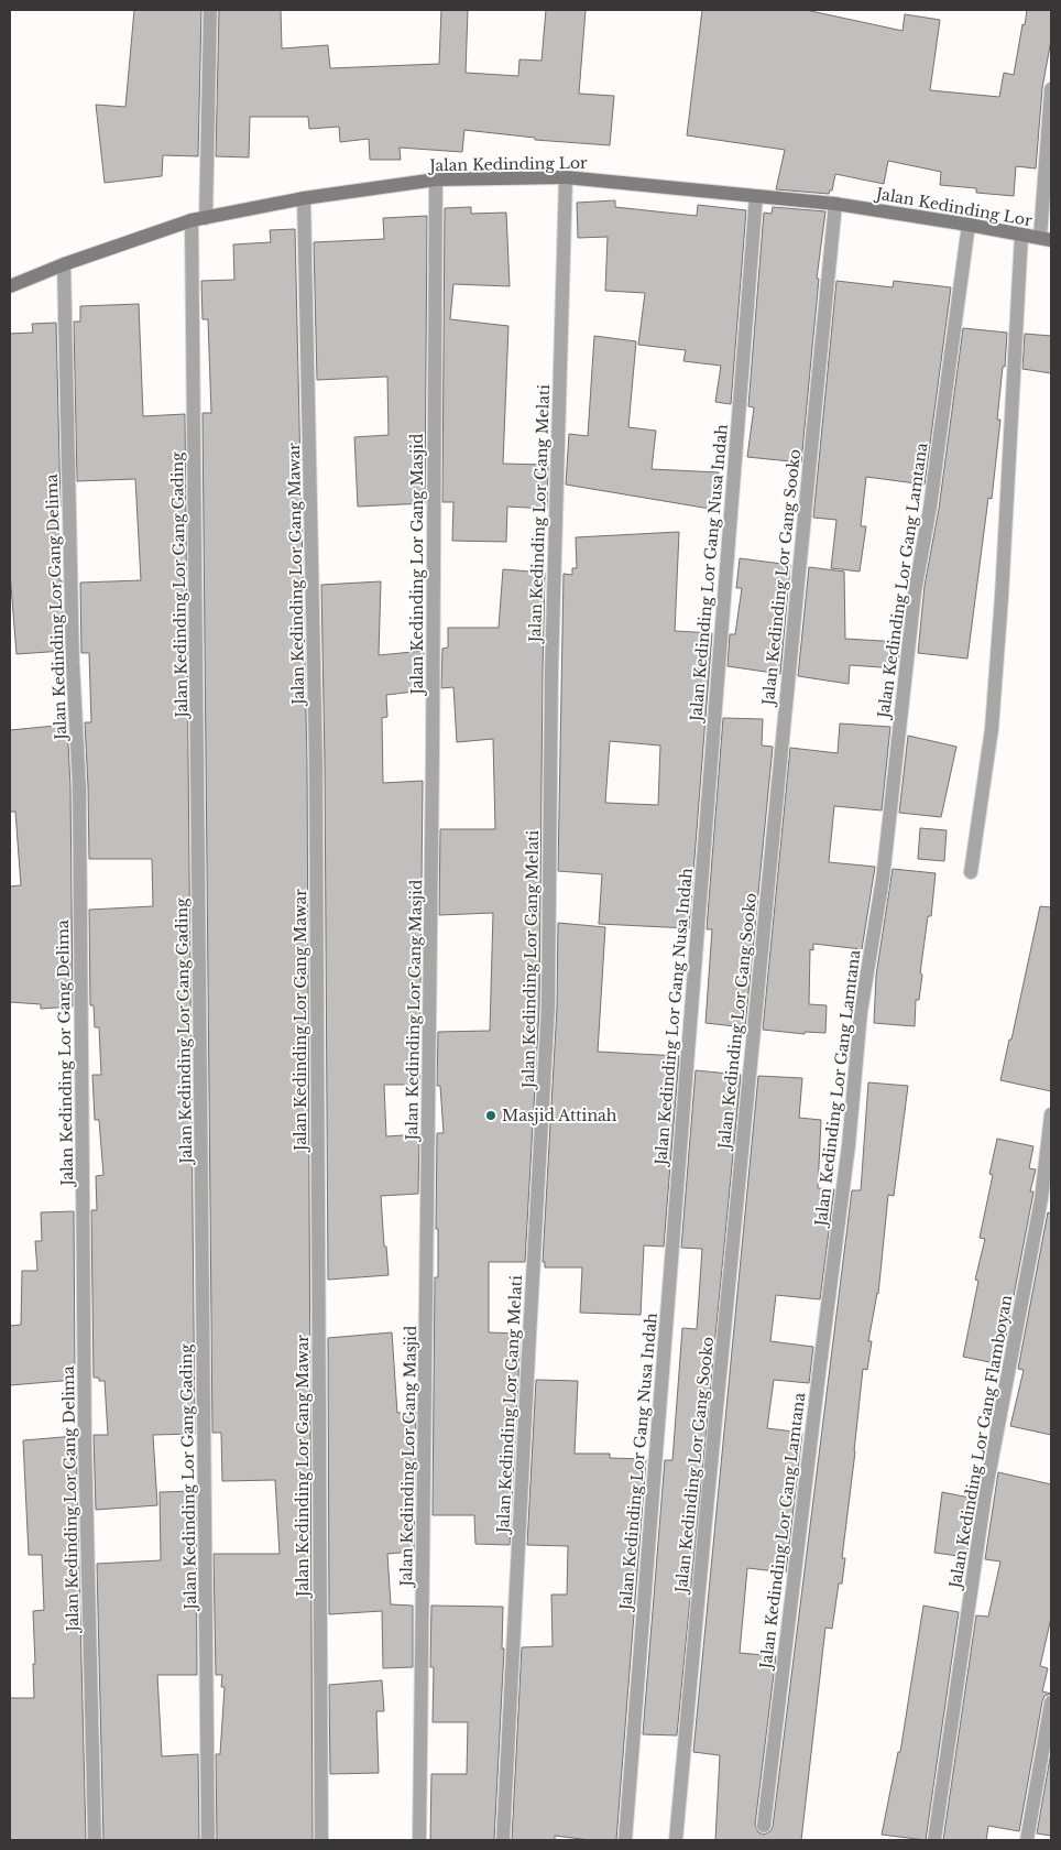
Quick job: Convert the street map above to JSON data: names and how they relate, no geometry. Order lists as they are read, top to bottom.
{
  "streets": {
    "main road": ["Jalan Kedinding Lor"],
    "street": [
      "Jalan Kedinding Lor Gang Melati",
      "Jalan Kedinding Lor Gang Masjid",
      "Jalan Kedinding Lor Gang Nusa Indah",
      "Jalan Kedinding Lor Gang Mawar",
      "Jalan Kedinding Lor Gang Sooko",
      "Jalan Kedinding Lor Gang Lamtana",
      "Jalan Kedinding Lor Gang Gading",
      "Jalan Kedinding Lor Gang Delima",
      "Jalan Kedinding Lor Gang Flamboyan"
    ]
  },
  "crossings": [
    ["Jalan Kedinding Lor", "Jalan Kedinding Lor Gang Melati"],
    ["Jalan Kedinding Lor", "Jalan Kedinding Lor Gang Masjid"],
    ["Jalan Kedinding Lor", "Jalan Kedinding Lor Gang Nusa Indah"],
    ["Jalan Kedinding Lor", "Jalan Kedinding Lor Gang Mawar"],
    ["Jalan Kedinding Lor", "Jalan Kedinding Lor Gang Sooko"],
    ["Jalan Kedinding Lor", "Jalan Kedinding Lor Gang Lamtana"],
    ["Jalan Kedinding Lor", "Jalan Kedinding Lor Gang Gading"],
    ["Jalan Kedinding Lor", "Jalan Kedinding Lor Gang Delima"]
  ],
  "places": ["Masjid Attinah"]
}
